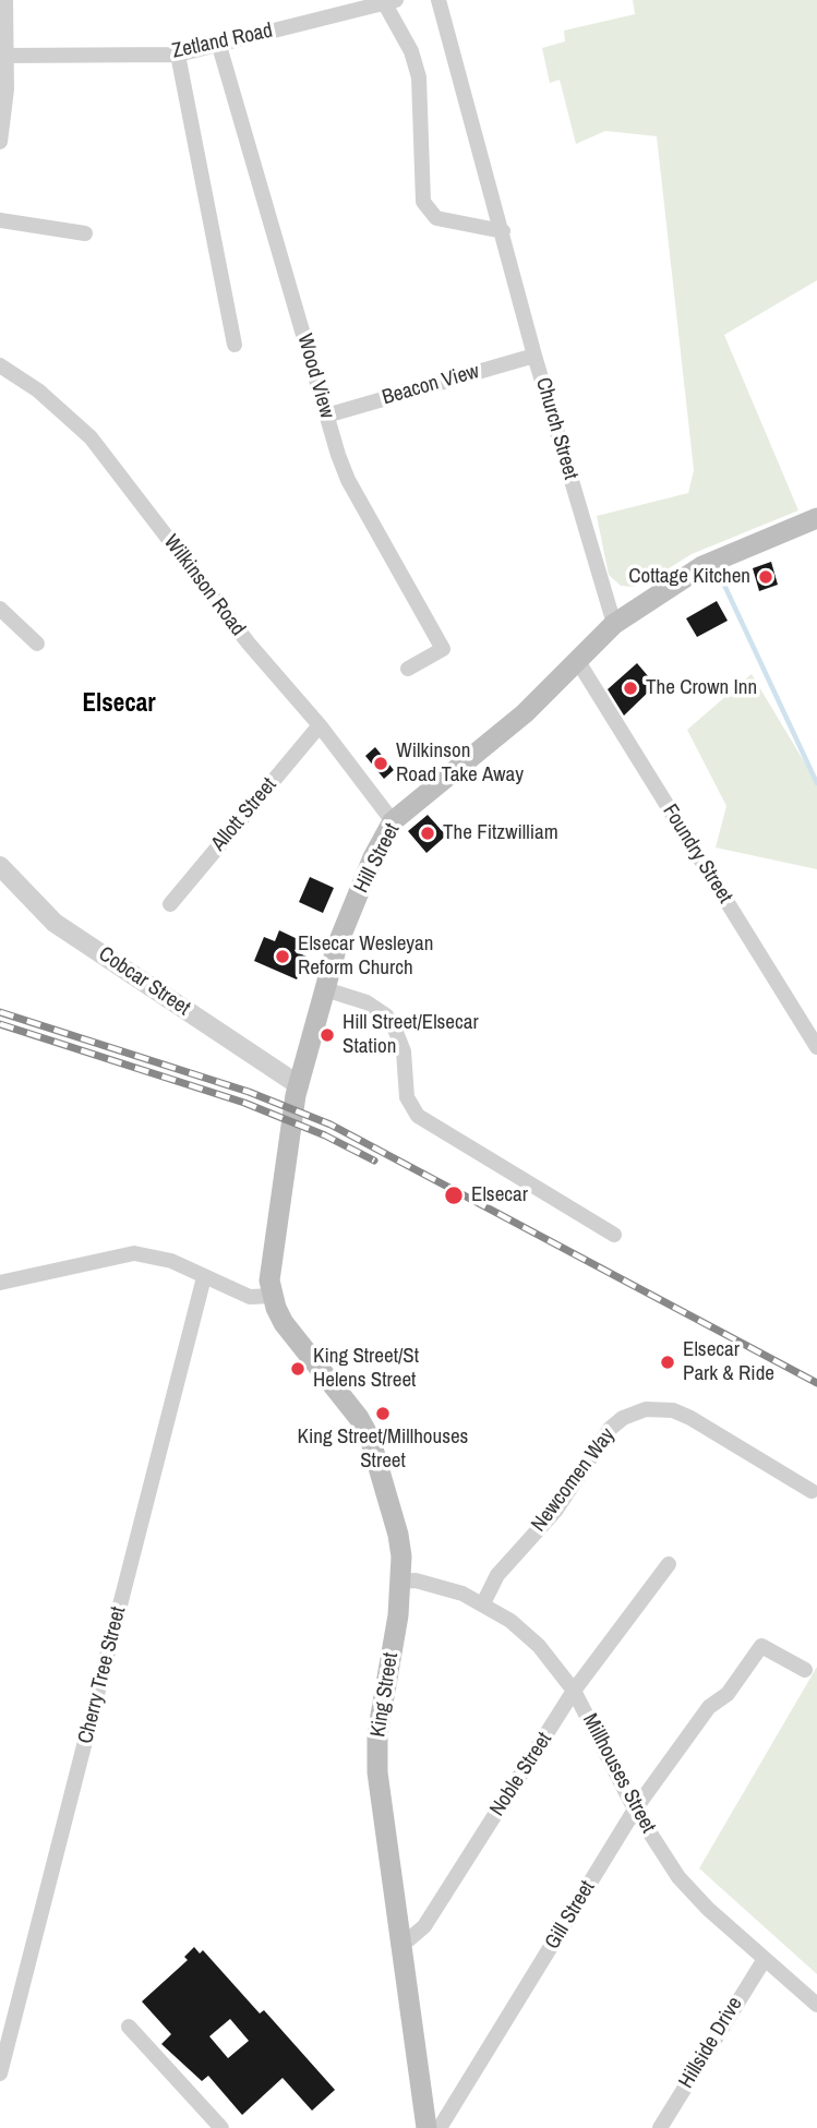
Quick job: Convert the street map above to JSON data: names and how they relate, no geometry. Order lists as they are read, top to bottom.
{
  "streets": {
    "main road": ["Hill Street", "King Street"],
    "street": [
      "Zetland Road",
      "Wood View",
      "Beacon View",
      "Church Street",
      "Wilkinson Road",
      "Allott Street",
      "Foundry Street",
      "Cobcar Street",
      "Newcomen Way",
      "Cherry Tree Street",
      "Millhouses Street",
      "Noble Street",
      "Gill Street",
      "Hillside Drive"
    ]
  },
  "crossings": [
    ["Zetland Road", "Wood View"],
    ["Wood View", "Beacon View"],
    ["Beacon View", "Church Street"],
    ["Church Street", "Hill Street"],
    ["Wilkinson Road", "Allott Street"],
    ["Wilkinson Road", "Hill Street"],
    ["Foundry Street", "Hill Street"],
    ["Hill Street", "Cobcar Street"],
    ["Hill Street", "King Street"],
    ["Newcomen Way", "Millhouses Street"],
    ["King Street", "Millhouses Street"],
    ["King Street", "Noble Street"],
    ["Millhouses Street", "Noble Street"],
    ["Millhouses Street", "Gill Street"],
    ["Millhouses Street", "Hillside Drive"]
  ],
  "districts": ["Elsecar"],
  "places": [
    "Cottage Kitchen",
    "The Crown Inn",
    "Wilkinson Road Take Away",
    "The Fitzwilliam",
    "Elsecar Wesleyan Reform Church",
    "Hill Street/Elsecar Station",
    "Elsecar",
    "Elsecar Park & Ride",
    "King Street/St Helens Street",
    "King Street/Millhouses Street"
  ]
}
